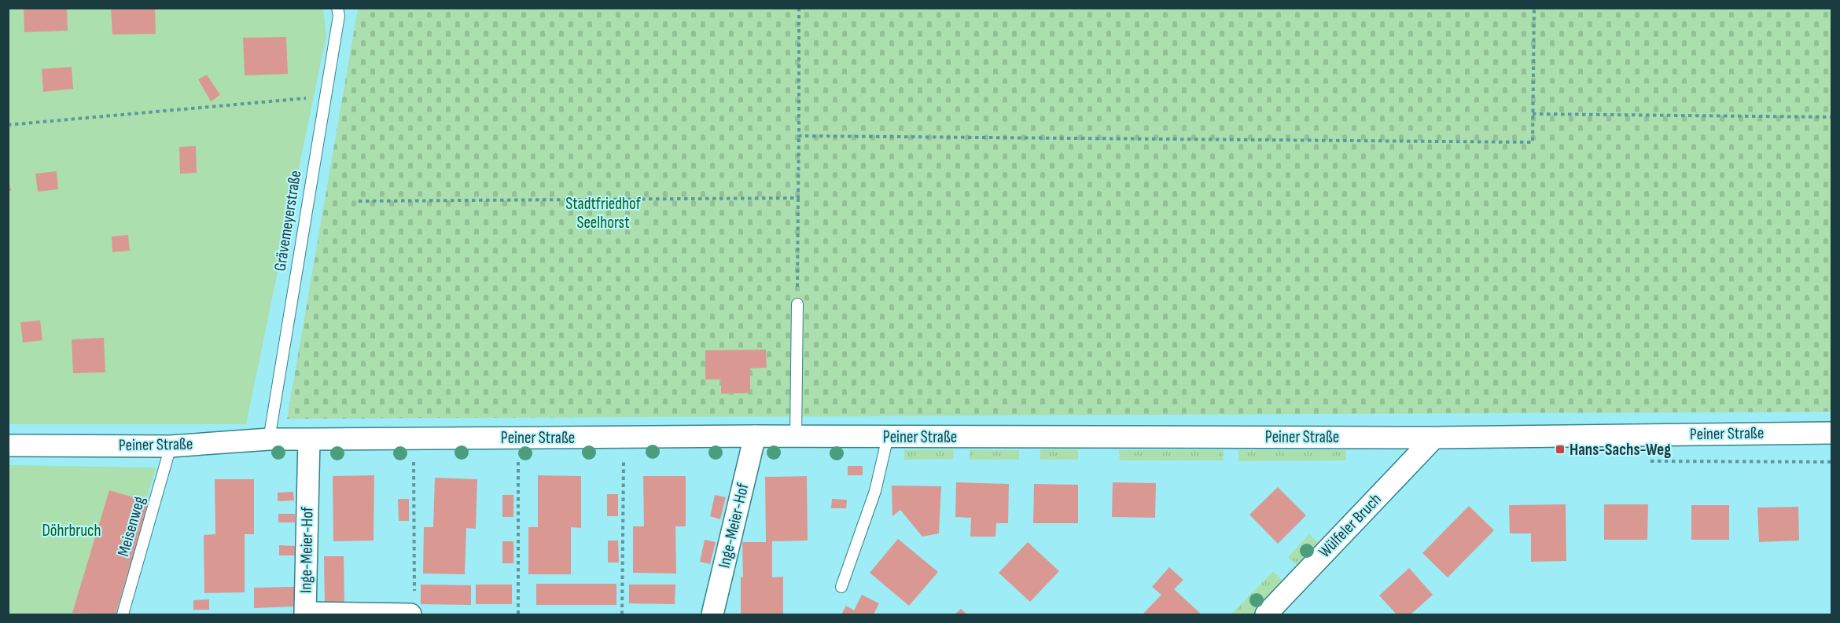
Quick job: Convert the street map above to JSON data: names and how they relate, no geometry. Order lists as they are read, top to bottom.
{
  "streets": {
    "street": ["Peiner Straße", "Inge-Meier-Hof", "Wülfeler Bruch"],
    "lane": ["Grävemeyerstraße", "Meisenweg"]
  },
  "crossings": [
    ["Grävemeyerstraße", "Peiner Straße"],
    ["Peiner Straße", "Inge-Meier-Hof"],
    ["Peiner Straße", "Wülfeler Bruch"],
    ["Peiner Straße", "Meisenweg"]
  ],
  "parks": ["Stadtfriedhof Seelhorst", "Döhrbruch"],
  "places": {
    "transit": ["Hans-Sachs-Weg"]
  }
}
